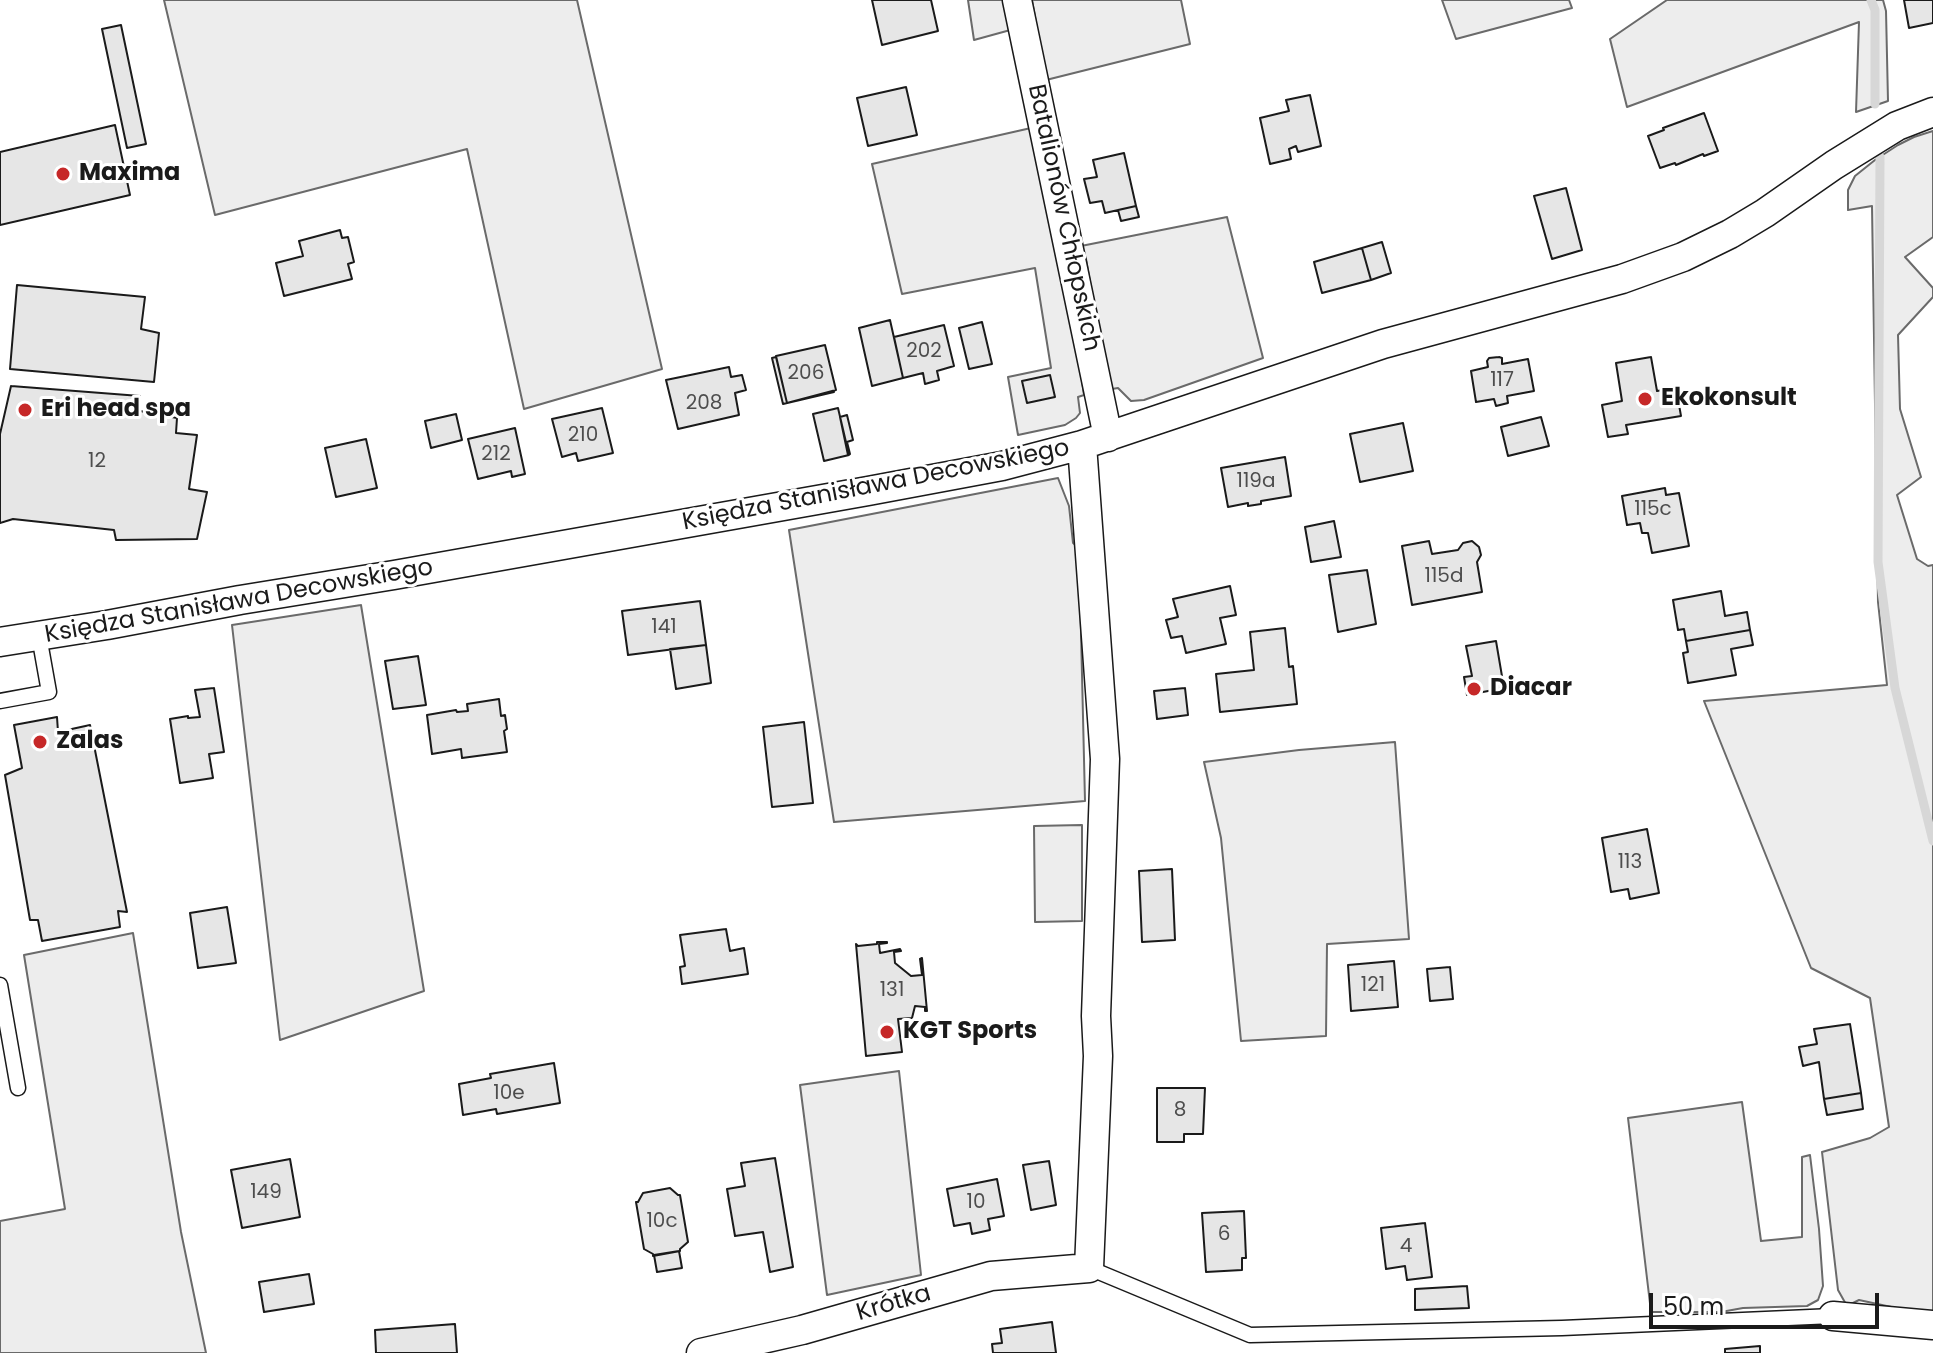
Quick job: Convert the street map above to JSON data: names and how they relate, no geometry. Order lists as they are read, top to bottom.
{
  "streets": {
    "street": ["Batalionów Chłopskich", "Księdza Stanisława Decowskiego", "Krótka"]
  },
  "crossings": [
    ["Batalionów Chłopskich", "Księdza Stanisława Decowskiego"],
    ["Batalionów Chłopskich", "Krótka"]
  ],
  "places": [
    "Maxima",
    "Ekokonsult",
    "Eri head spa",
    "Diacar",
    "Zalas",
    "KGT Sports"
  ],
  "house_numbers": [
    "202",
    "206",
    "117",
    "208",
    "210",
    "212",
    "12",
    "119a",
    "115c",
    "115d",
    "141",
    "113",
    "121",
    "131",
    "10e",
    "8",
    "149",
    "10",
    "10c",
    "6",
    "4"
  ],
  "scale_bar": "50 m"
}
